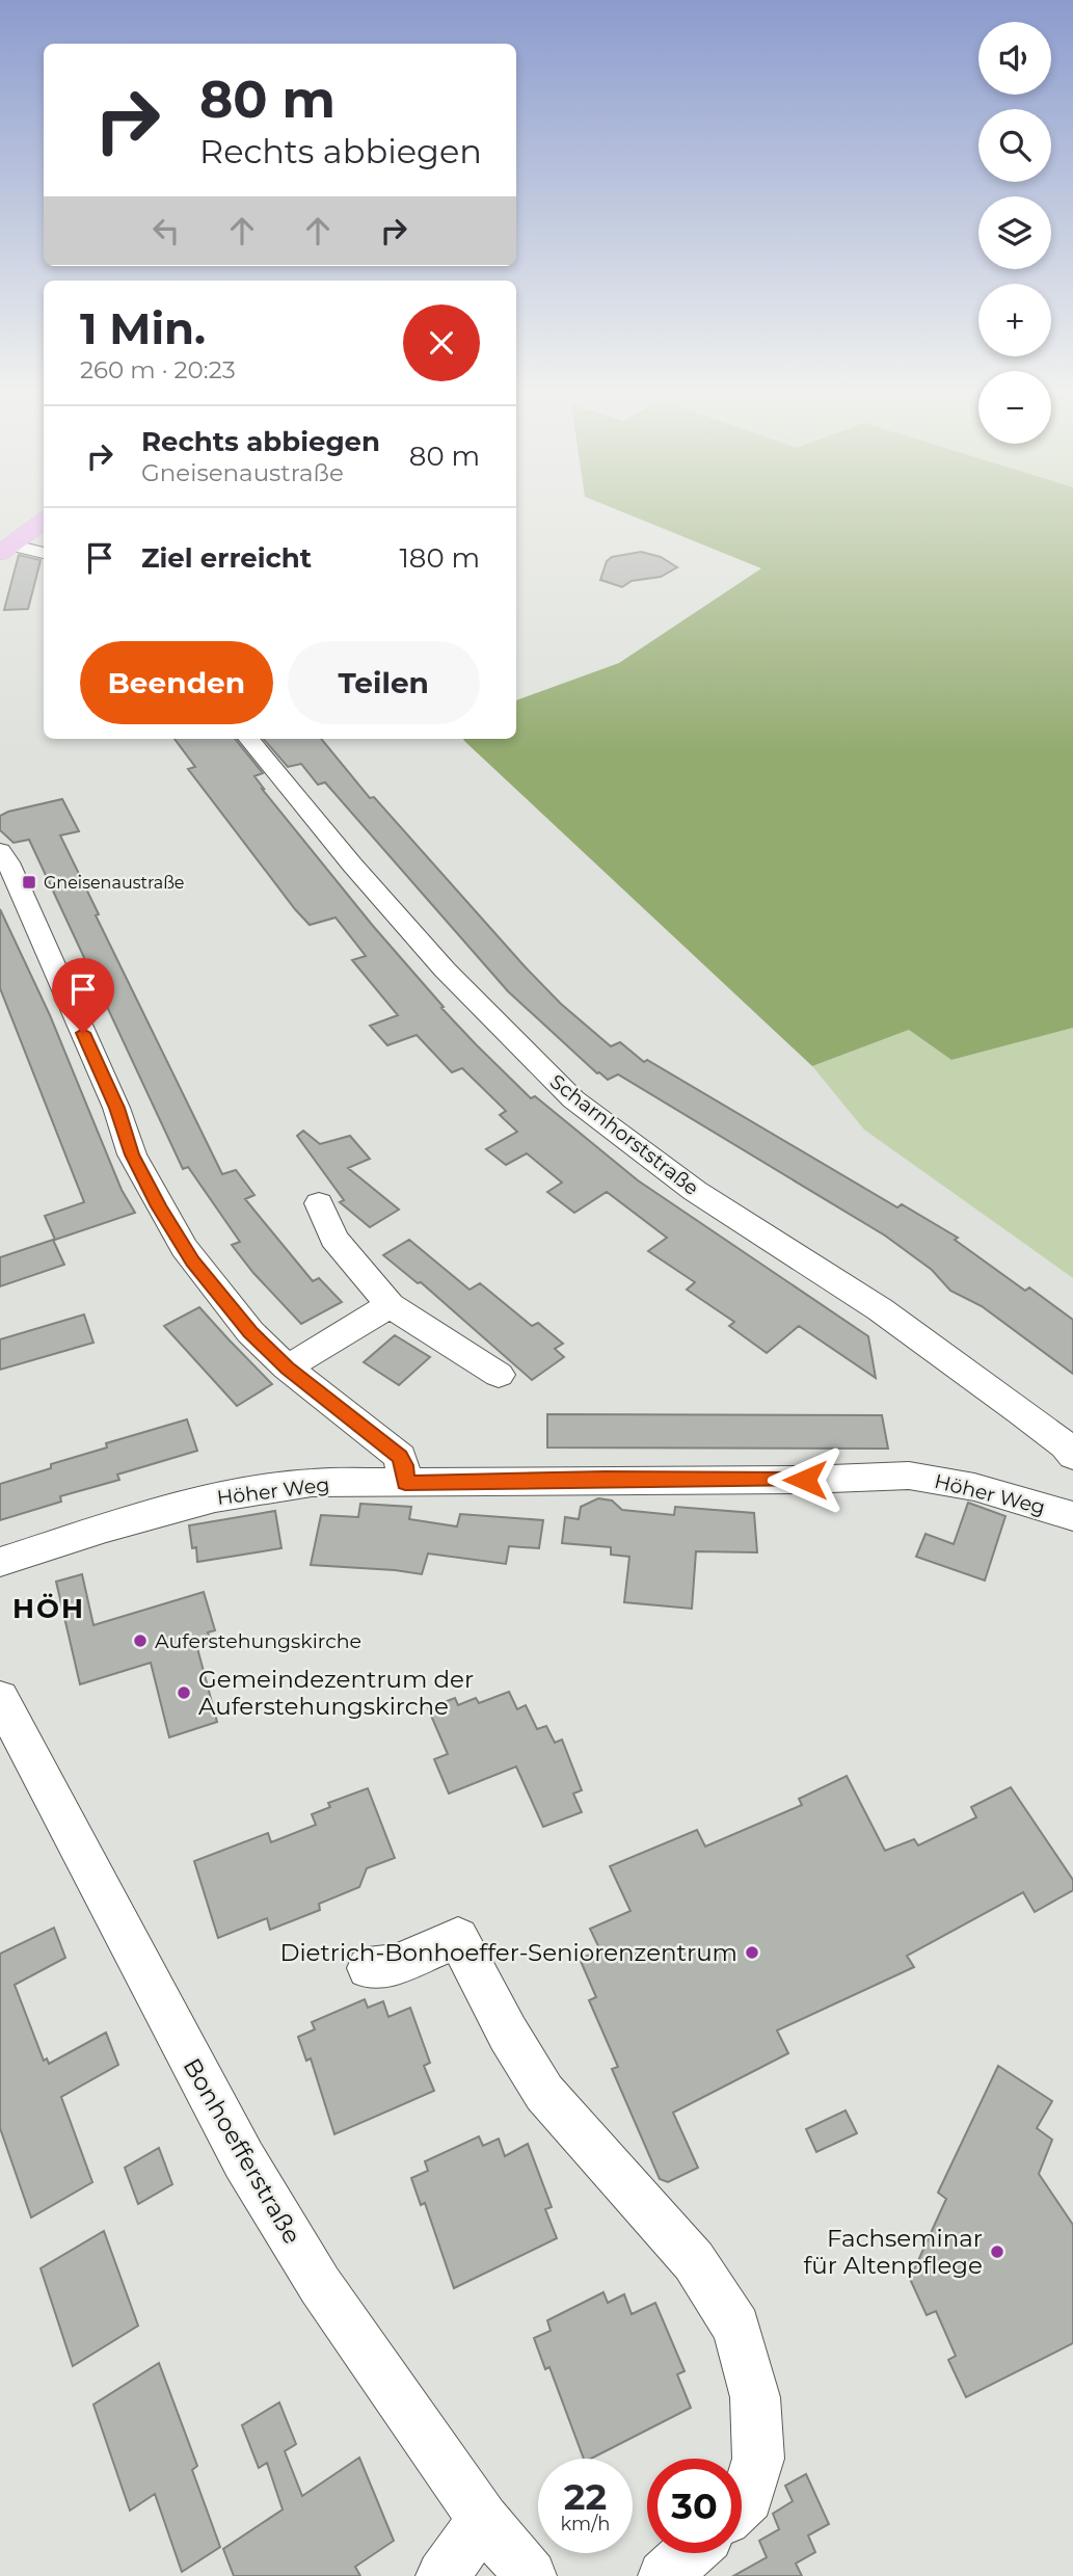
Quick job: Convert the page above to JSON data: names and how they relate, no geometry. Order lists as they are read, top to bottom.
{
  "streets": {
    "street": ["Scharnhorststraße", "Höher Weg", "Bonhoefferstraße"]
  },
  "districts": ["HÖH"],
  "places": {
    "transit": ["Gneisenaustraße"],
    "other": [
      "Auferstehungskirche",
      "Gemeindezentrum der Auferstehungskirche",
      "Dietrich-Bonhoeffer-Seniorenzentrum",
      "Fachseminar für Altenpflege"
    ]
  },
  "page": {
    "map_buttons": ["+", "−"],
    "turn": ["80 m", "Rechts abbiegen"],
    "heading": ["1 Min.", "260 m · 20:23"],
    "list": [
      {
        "name": "Rechts abbiegen",
        "note": "Gneisenaustraße",
        "value": "80 m"
      },
      {
        "name": "Ziel erreicht",
        "value": "180 m"
      }
    ],
    "buttons": ["Beenden", "Teilen"],
    "speed": "22 km/h",
    "limit": "30"
  }
}
